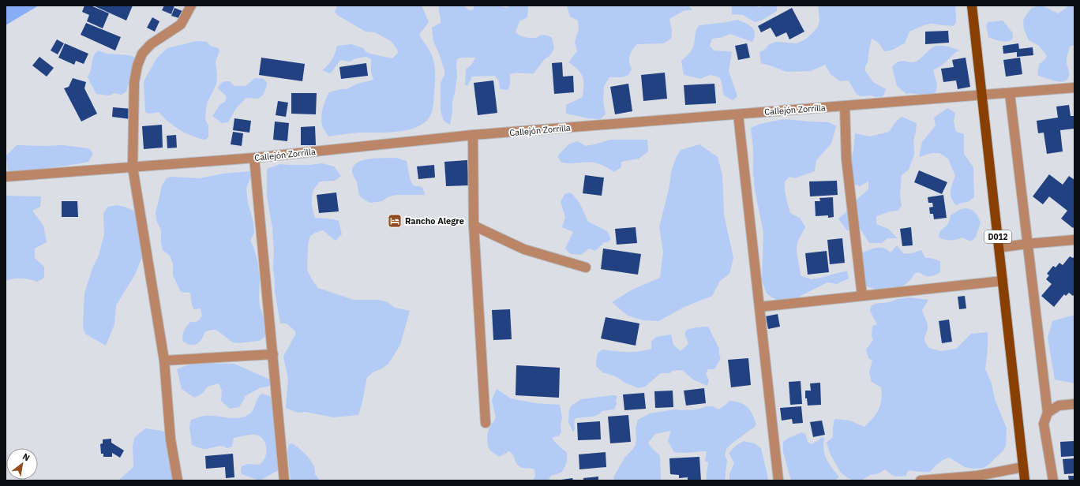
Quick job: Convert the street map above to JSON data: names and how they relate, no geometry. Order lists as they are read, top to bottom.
{
  "streets": {
    "main road": ["D012"],
    "street": ["Callejón Zorrilla"]
  },
  "crossings": [
    ["Callejón Zorrilla", "D012"]
  ],
  "places": {
    "hotel": ["Rancho Alegre"]
  },
  "north": "top right"
}
